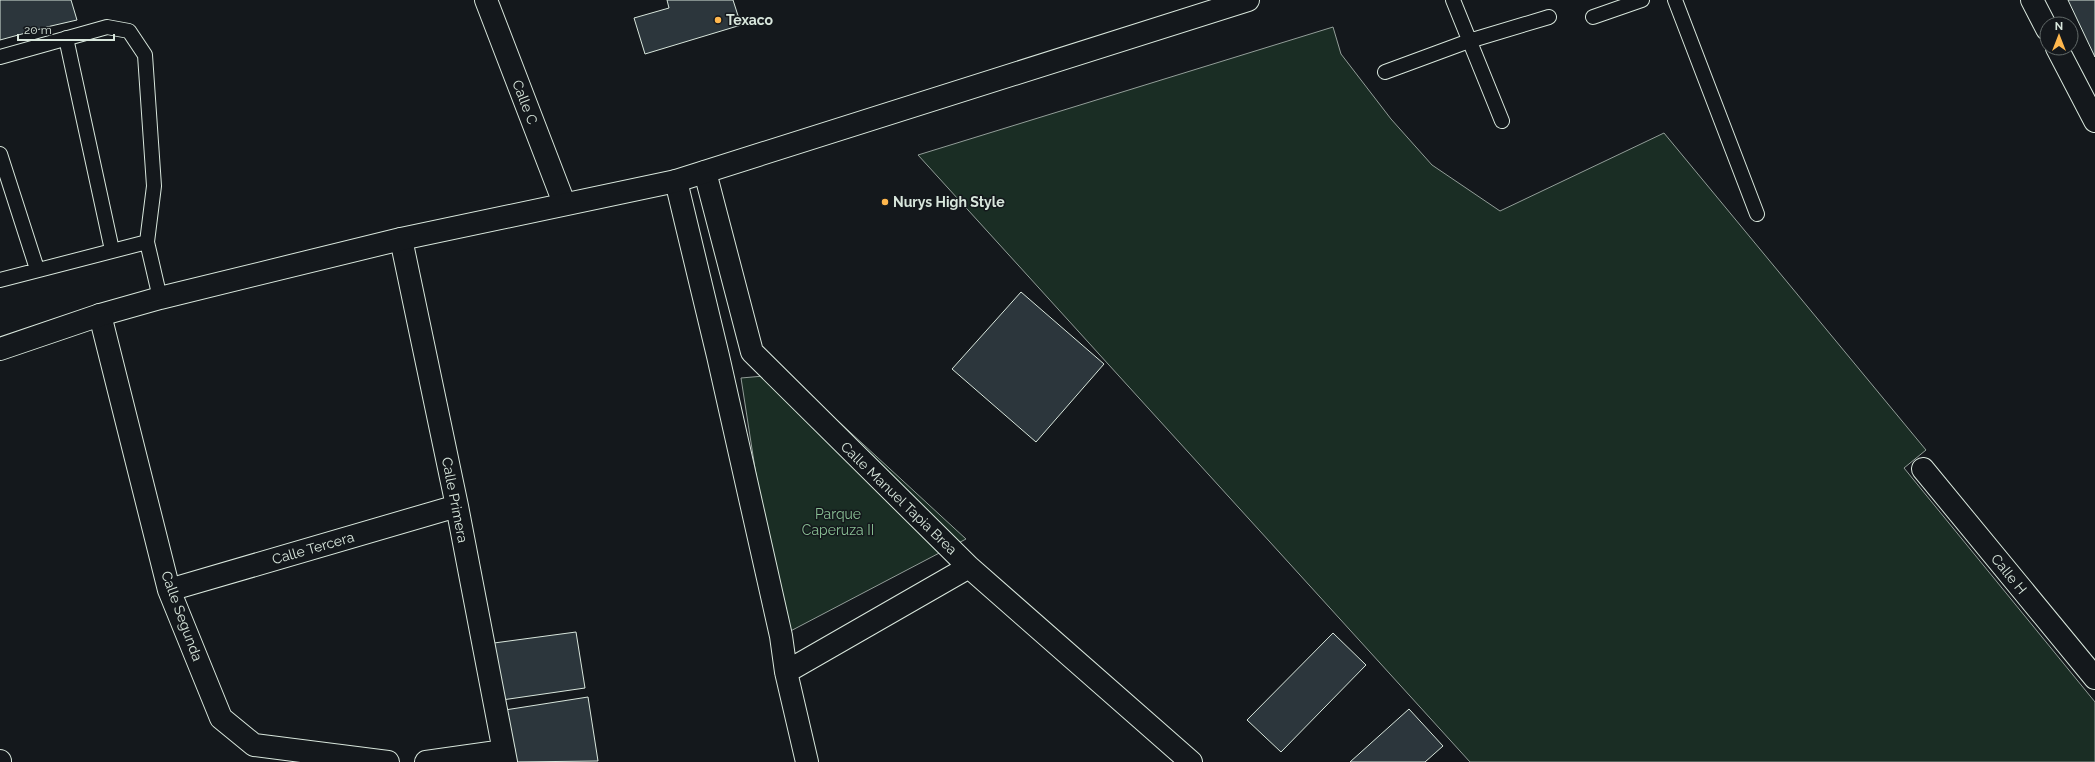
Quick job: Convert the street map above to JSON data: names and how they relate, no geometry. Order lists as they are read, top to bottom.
{
  "streets": {
    "street": [
      "Calle C",
      "Calle Manuel Tapia Brea",
      "Calle Primera",
      "Calle Tercera",
      "Calle H",
      "Calle Segunda"
    ]
  },
  "crossings": [
    ["Calle Primera", "Calle Tercera"],
    ["Calle Tercera", "Calle Segunda"]
  ],
  "parks": ["Parque Caperuza II"],
  "places": ["Texaco", "Nurys High Style"],
  "scale_bar": "20 m",
  "north": "top"
}
